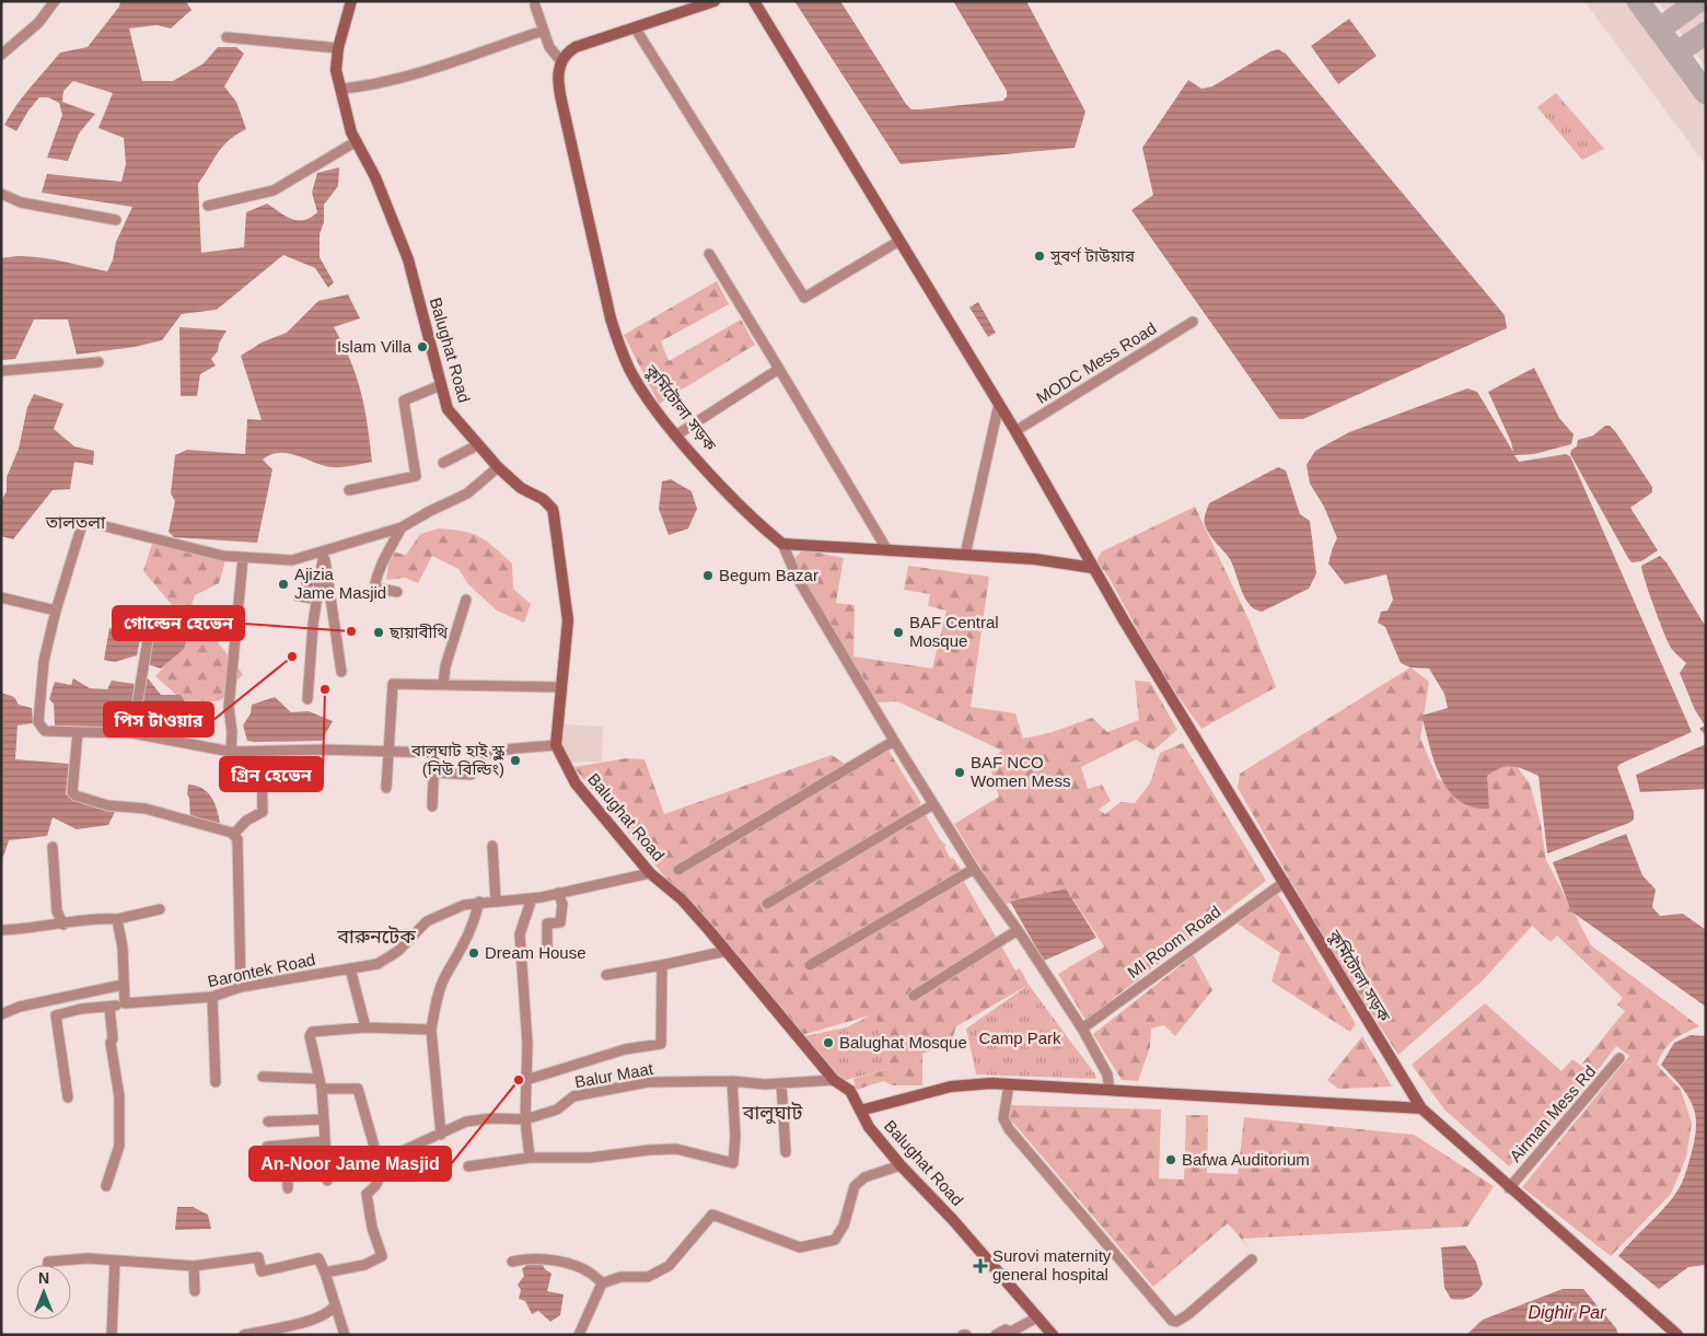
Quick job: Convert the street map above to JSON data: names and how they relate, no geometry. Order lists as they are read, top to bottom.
{
  "streets": {
    "street": [
      "Balughat Road",
      "MODC Mess Road",
      "কুর্মিটোলা সড়ক",
      "MI Room Road",
      "Barontek Road",
      "Balur Maat",
      "Airman Mess Rd"
    ]
  },
  "crossings": [
    ["Balughat Road", "Barontek Road"],
    ["Balughat Road", "Balur Maat"],
    ["MODC Mess Road", "কুর্মিটোলা সড়ক"],
    ["কুর্মিটোলা সড়ক", "MI Room Road"],
    ["কুর্মিটোলা সড়ক", "Airman Mess Rd"]
  ],
  "districts": ["তালতলা", "বারুনটেক", "বালুঘাট"],
  "water": ["Dighir Par"],
  "parks": ["Camp Park"],
  "places": {
    "other": [
      "সুবর্ণ টাউয়ার",
      "Islam Villa",
      "Begum Bazar",
      "Ajizia Jame Masjid",
      "গোল্ডেন হেভেন",
      "ছায়াবীথি",
      "BAF Central Mosque",
      "পিস টাওয়ার",
      "গ্রিন হেভেন",
      "বালুঘাট হাই স্কুল (নিউ বিল্ডিং)",
      "BAF NCO Women Mess",
      "Dream House",
      "Balughat Mosque",
      "An-Noor Jame Masjid",
      "Bafwa Auditorium"
    ],
    "health": ["Surovi maternity general hospital"]
  },
  "north": "top"
}
